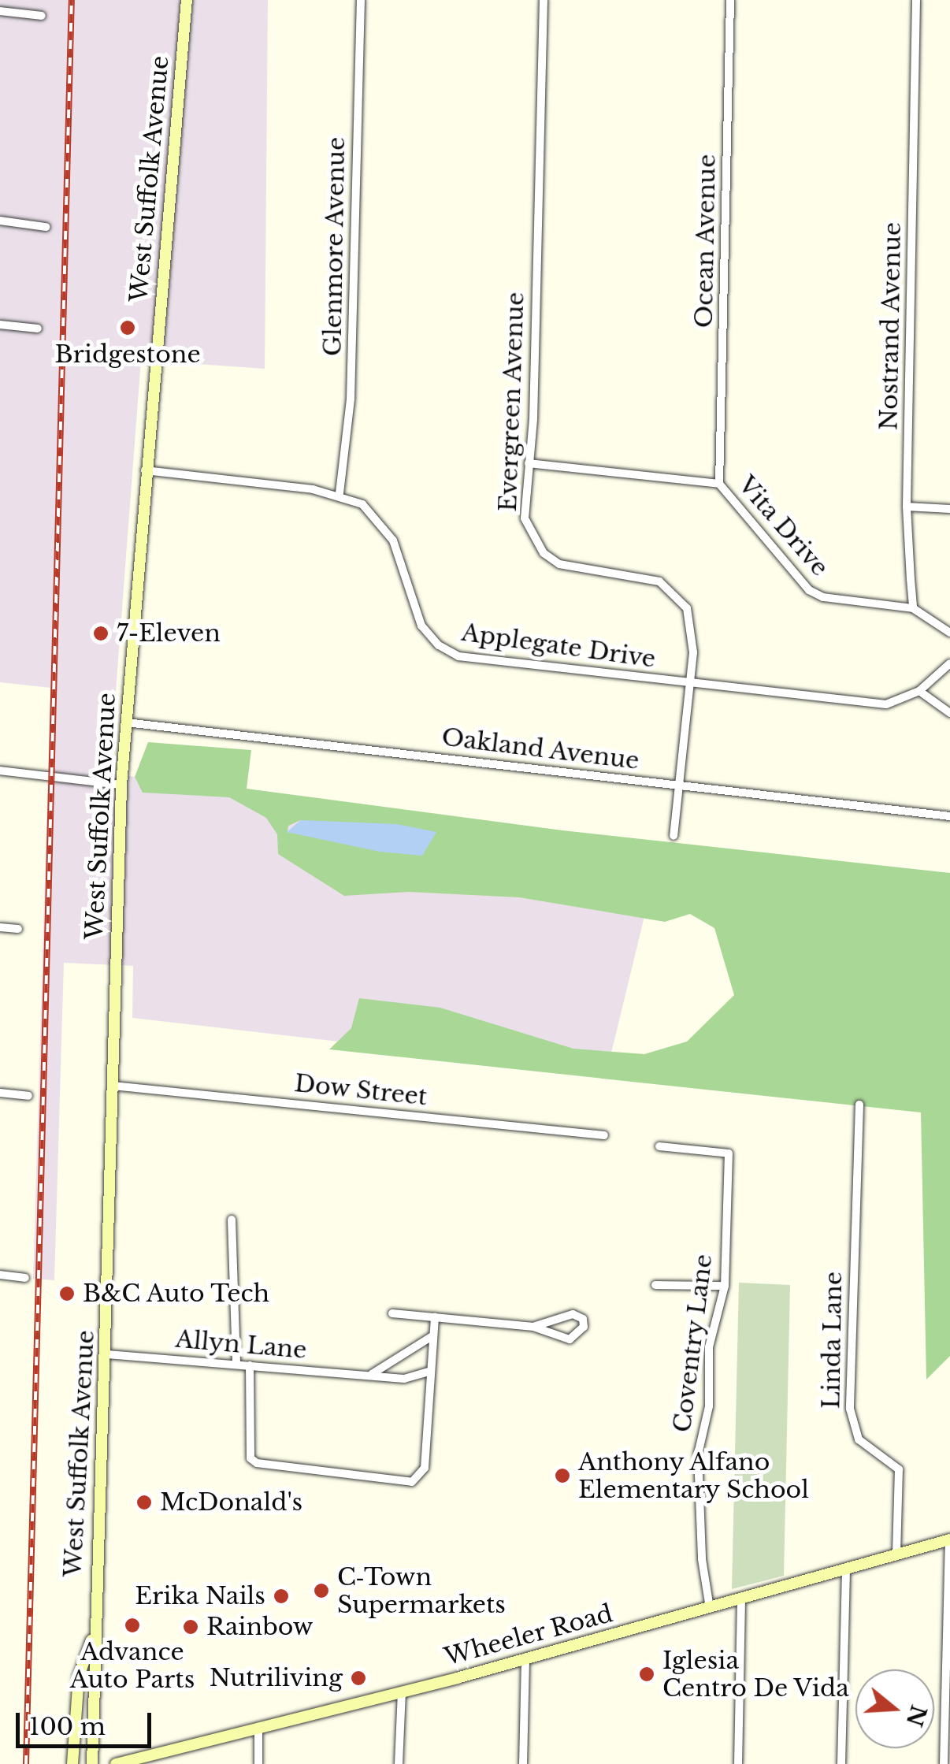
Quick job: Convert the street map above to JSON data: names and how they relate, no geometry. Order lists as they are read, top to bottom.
{
  "streets": {
    "main road": ["West Suffolk Avenue", "Wheeler Road"],
    "street": [
      "Ocean Avenue",
      "Glenmore Avenue",
      "Nostrand Avenue",
      "Evergreen Avenue",
      "Vita Drive",
      "Applegate Drive",
      "Oakland Avenue",
      "Dow Street",
      "Linda Lane",
      "Coventry Lane",
      "Allyn Lane"
    ]
  },
  "crossings": [
    ["West Suffolk Avenue", "Applegate Drive"],
    ["West Suffolk Avenue", "Oakland Avenue"],
    ["West Suffolk Avenue", "Dow Street"],
    ["West Suffolk Avenue", "Allyn Lane"],
    ["Ocean Avenue", "Vita Drive"],
    ["Glenmore Avenue", "Applegate Drive"],
    ["Nostrand Avenue", "Vita Drive"],
    ["Evergreen Avenue", "Vita Drive"],
    ["Evergreen Avenue", "Applegate Drive"],
    ["Evergreen Avenue", "Oakland Avenue"],
    ["Linda Lane", "Wheeler Road"],
    ["Coventry Lane", "Wheeler Road"]
  ],
  "places": [
    "Bridgestone",
    "7-Eleven",
    "B&C Auto Tech",
    "Anthony Alfano Elementary School",
    "McDonald's",
    "C‑Town Supermarkets",
    "Erika Nails",
    "Advance Auto Parts",
    "Rainbow",
    "Iglesia Centro De Vida",
    "Nutriliving"
  ],
  "scale_bar": "100 m",
  "north": "right"
}
